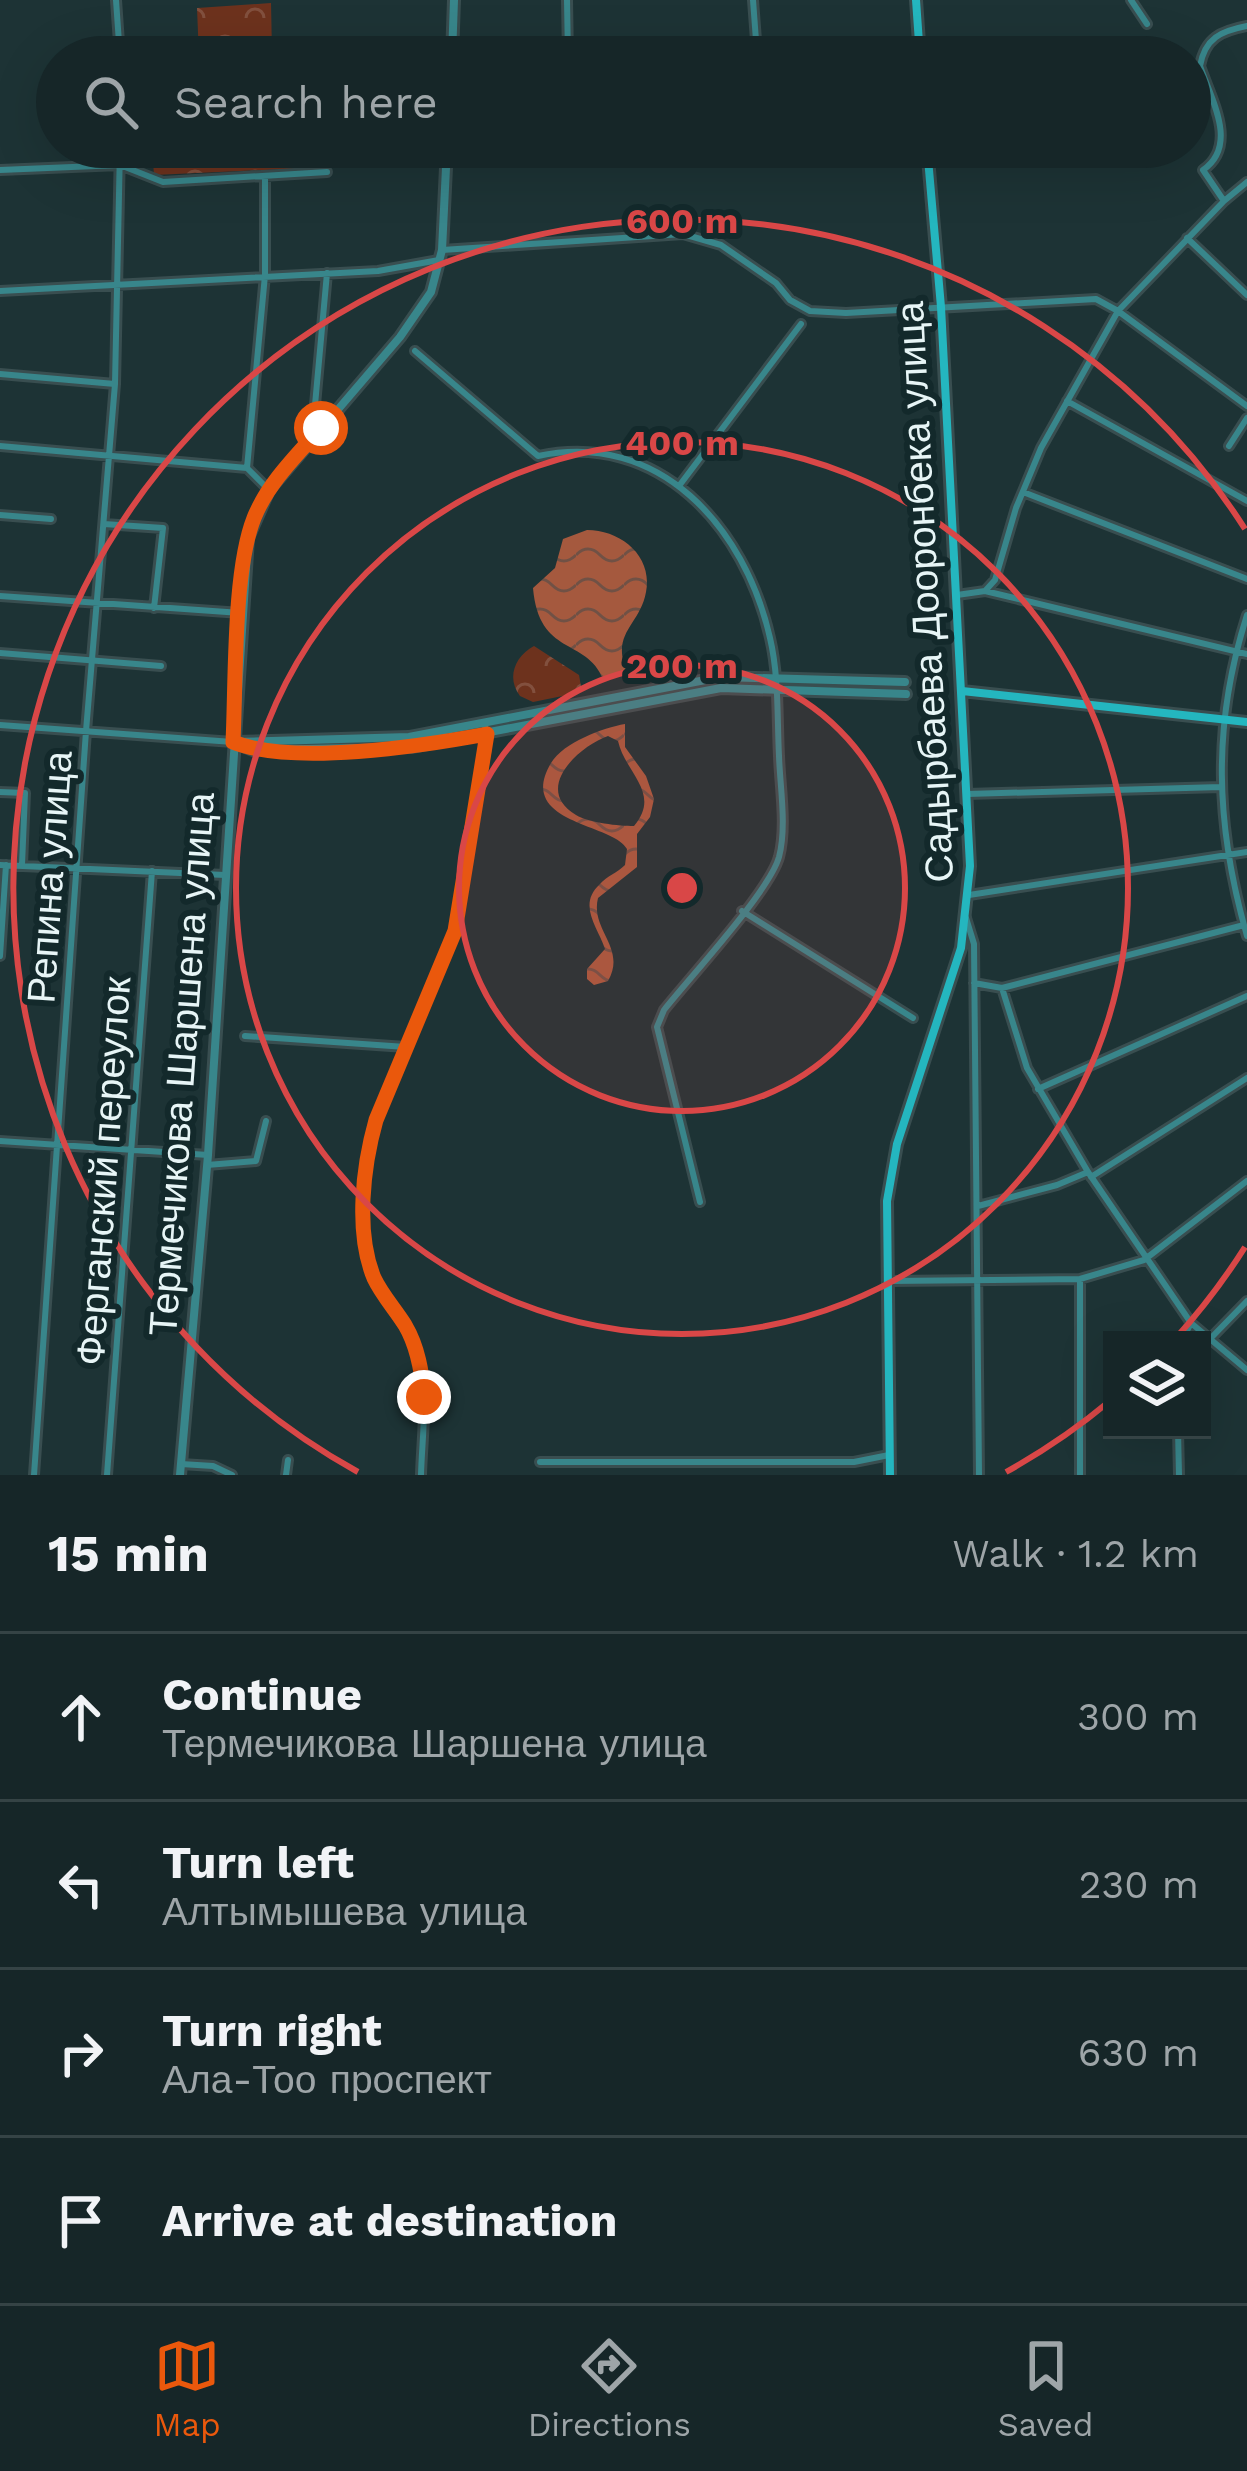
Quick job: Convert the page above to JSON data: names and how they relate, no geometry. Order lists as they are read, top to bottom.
{
  "streets": {
    "main road": ["Садырбаева Дооронбека улица"],
    "street": ["Репина улица", "Термечикова Шаршена улица", "Ферганский переулок"]
  },
  "page": {
    "search": "Search here",
    "heading": ["15 min", "Walk · 1.2 km"],
    "list": [
      ["Continue", "Термечикова Шаршена улица", "300 m"],
      ["Turn left", "Алтымышева улица", "230 m"],
      ["Turn right", "Ала-Тоо проспект", "630 m"],
      "Arrive at destination"
    ],
    "nav": ["Map", "Directions", "Saved"]
  },
  "rings": ["600 m", "400 m", "200 m"]
}
